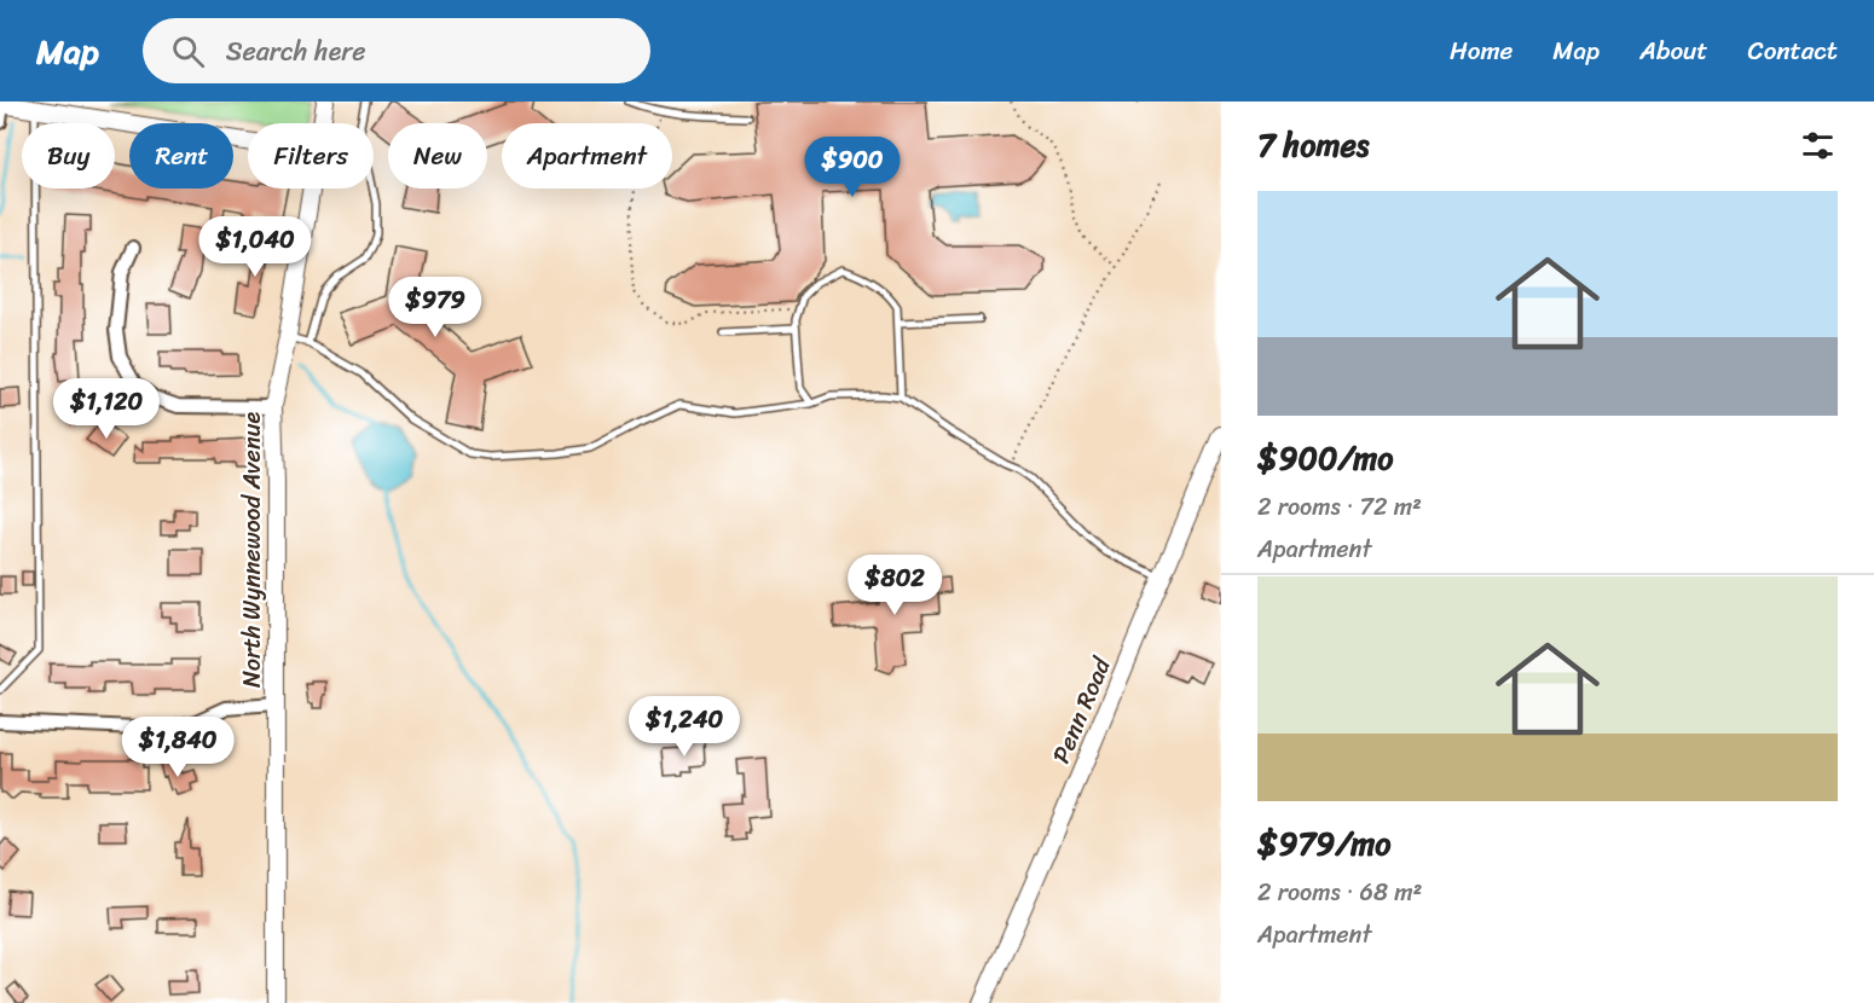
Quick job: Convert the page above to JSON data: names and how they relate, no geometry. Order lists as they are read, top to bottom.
{
  "streets": {
    "street": ["North Wynnewood Avenue", "Penn Road"]
  },
  "page": {
    "header": "Map",
    "search": "Search here",
    "nav": [
      "Home",
      "Map",
      "About",
      "Contact"
    ],
    "heading": "7 homes",
    "chip": [
      "Buy",
      "Rent",
      "Filters",
      "New",
      "Apartment"
    ],
    "price": [
      "$900",
      "$1,040",
      "$979",
      "$1,120",
      "$802",
      "$1,240",
      "$1,840"
    ],
    "list": [
      {
        "name": "$900/mo",
        "note": "2 rooms · 72 m² · Apartment"
      },
      {
        "name": "$979/mo",
        "note": "2 rooms · 68 m² · Apartment"
      }
    ]
  }
}
